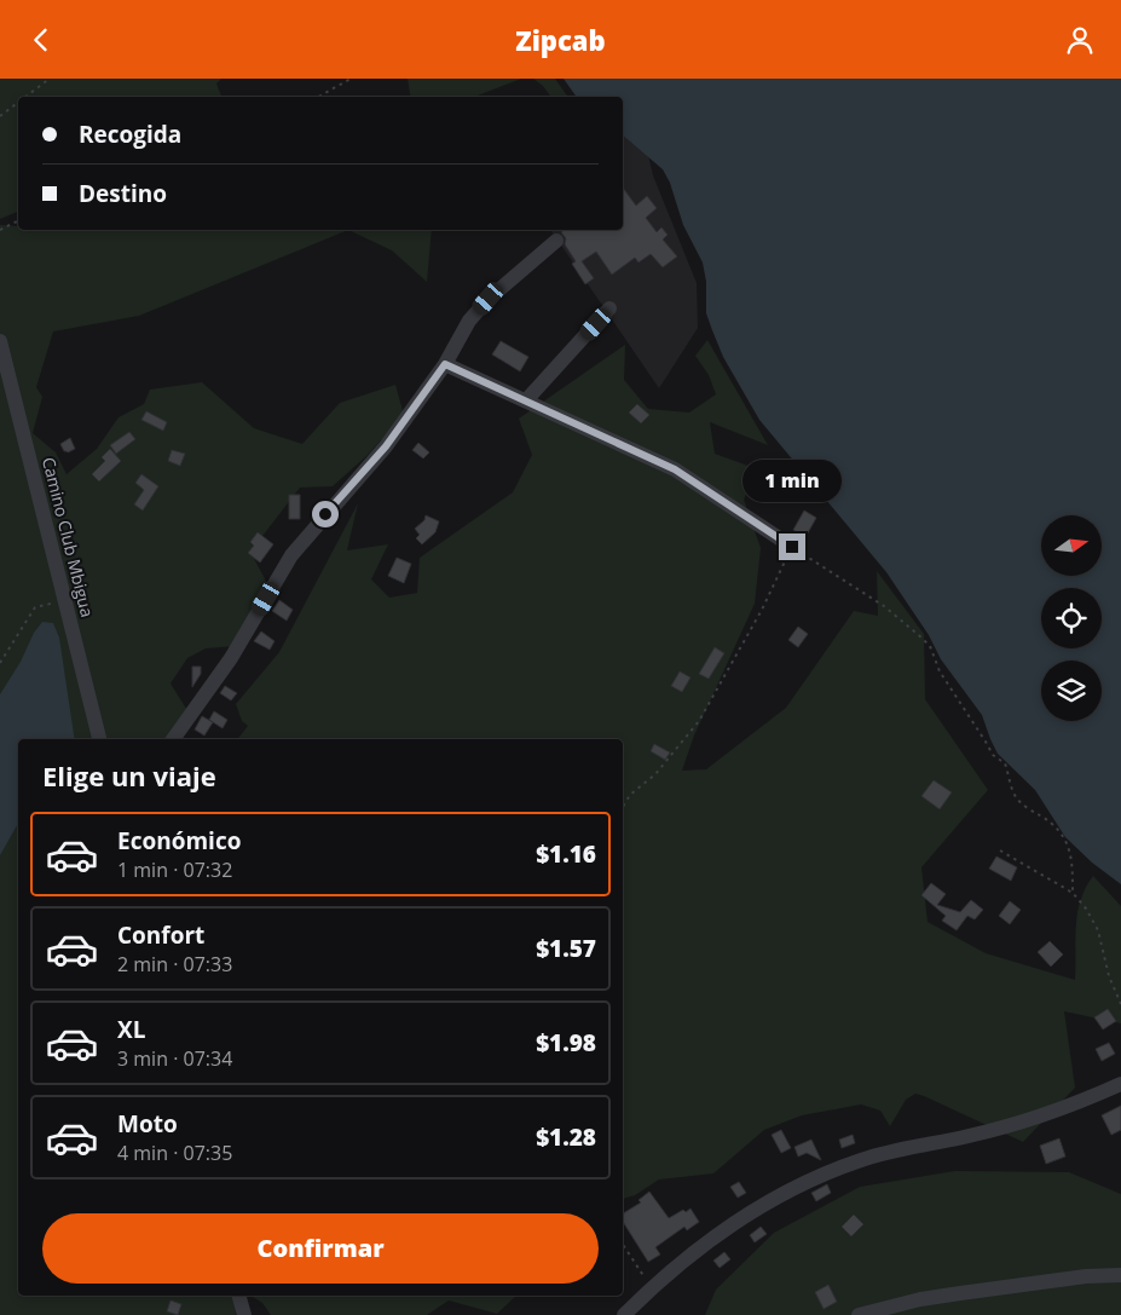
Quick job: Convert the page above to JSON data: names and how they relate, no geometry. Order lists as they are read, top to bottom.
{
  "streets": {
    "street": ["Camino Club Mbigua"]
  },
  "north": "right",
  "page": {
    "header": "Zipcab",
    "banner": ["Recogida", "Destino"],
    "bubble": "1 min",
    "heading": "Elige un viaje",
    "list": [
      {
        "name": "Económico",
        "note": "1 min · 07:32",
        "value": "$1.16"
      },
      {
        "name": "Confort",
        "note": "2 min · 07:33",
        "value": "$1.57"
      },
      {
        "name": "XL",
        "note": "3 min · 07:34",
        "value": "$1.98"
      },
      {
        "name": "Moto",
        "note": "4 min · 07:35",
        "value": "$1.28"
      }
    ],
    "buttons": "Confirmar"
  }
}
